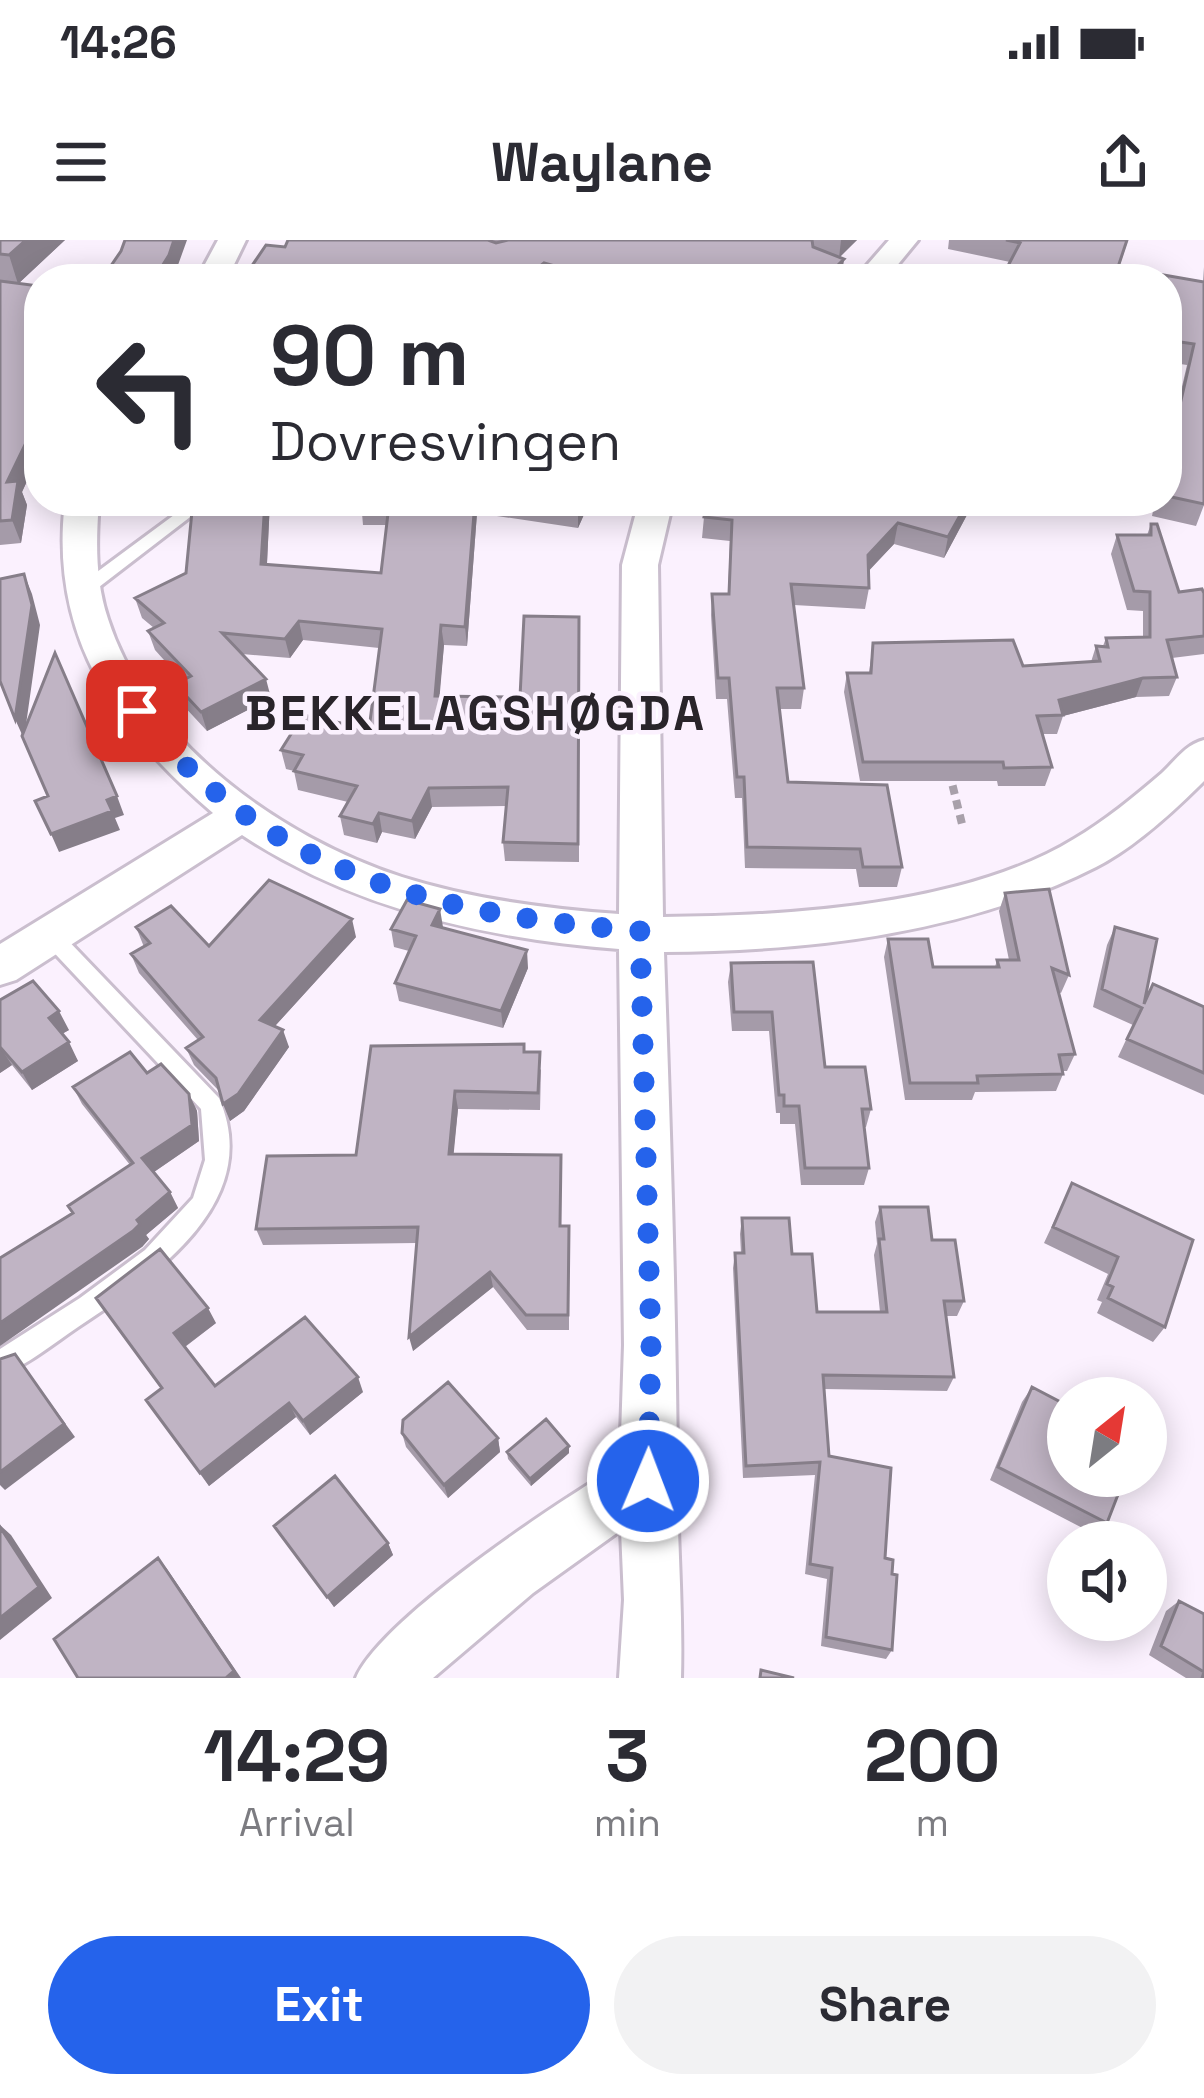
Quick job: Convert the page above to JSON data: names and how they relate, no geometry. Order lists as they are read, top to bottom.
{
  "districts": ["BEKKELAGSHØGDA"],
  "north": "top right",
  "page": {
    "status": "14:26",
    "header": "Waylane",
    "turn": ["90 m", "Dovresvingen"],
    "eta": [
      "14:29",
      "Arrival",
      "3",
      "min",
      "200",
      "m"
    ],
    "buttons": ["Exit", "Share"]
  }
}
